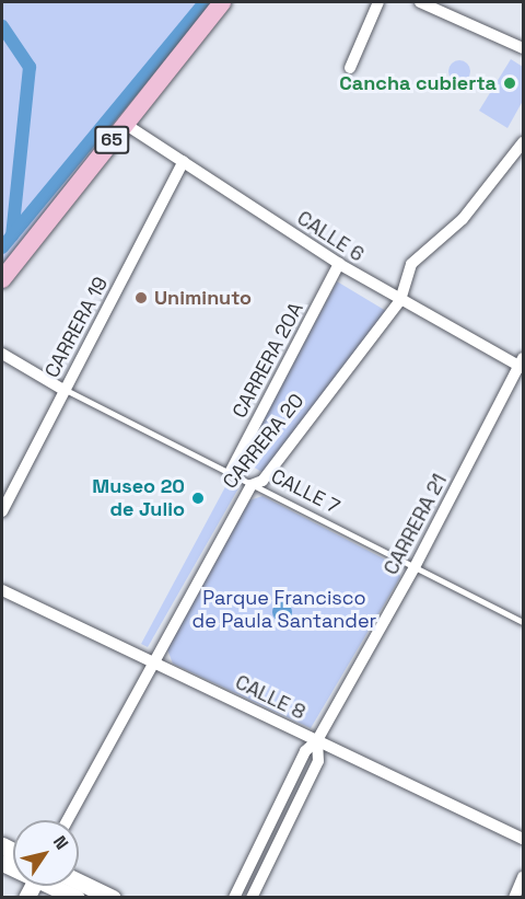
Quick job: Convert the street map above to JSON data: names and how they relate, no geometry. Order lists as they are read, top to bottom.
{
  "streets": {
    "main road": ["65"],
    "street": [
      "CALLE 6",
      "CARRERA 19",
      "CARRERA 20A",
      "CARRERA 20",
      "CALLE 7",
      "CARRERA 21",
      "CALLE 8"
    ]
  },
  "crossings": [
    ["65", "CALLE 6"],
    ["CALLE 6", "CARRERA 19"],
    ["CALLE 6", "CARRERA 20A"],
    ["CALLE 6", "CARRERA 20"],
    ["CALLE 6", "CARRERA 21"],
    ["CARRERA 19", "CALLE 7"],
    ["CARRERA 20A", "CALLE 7"],
    ["CARRERA 20", "CALLE 7"],
    ["CARRERA 20", "CALLE 8"],
    ["CALLE 7", "CARRERA 21"],
    ["CARRERA 21", "CALLE 8"]
  ],
  "parks": ["Parque Francisco de Paula Santander"],
  "places": ["Cancha cubierta", "Uniminuto", "Museo 20 de Julio"],
  "north": "top right"
}
